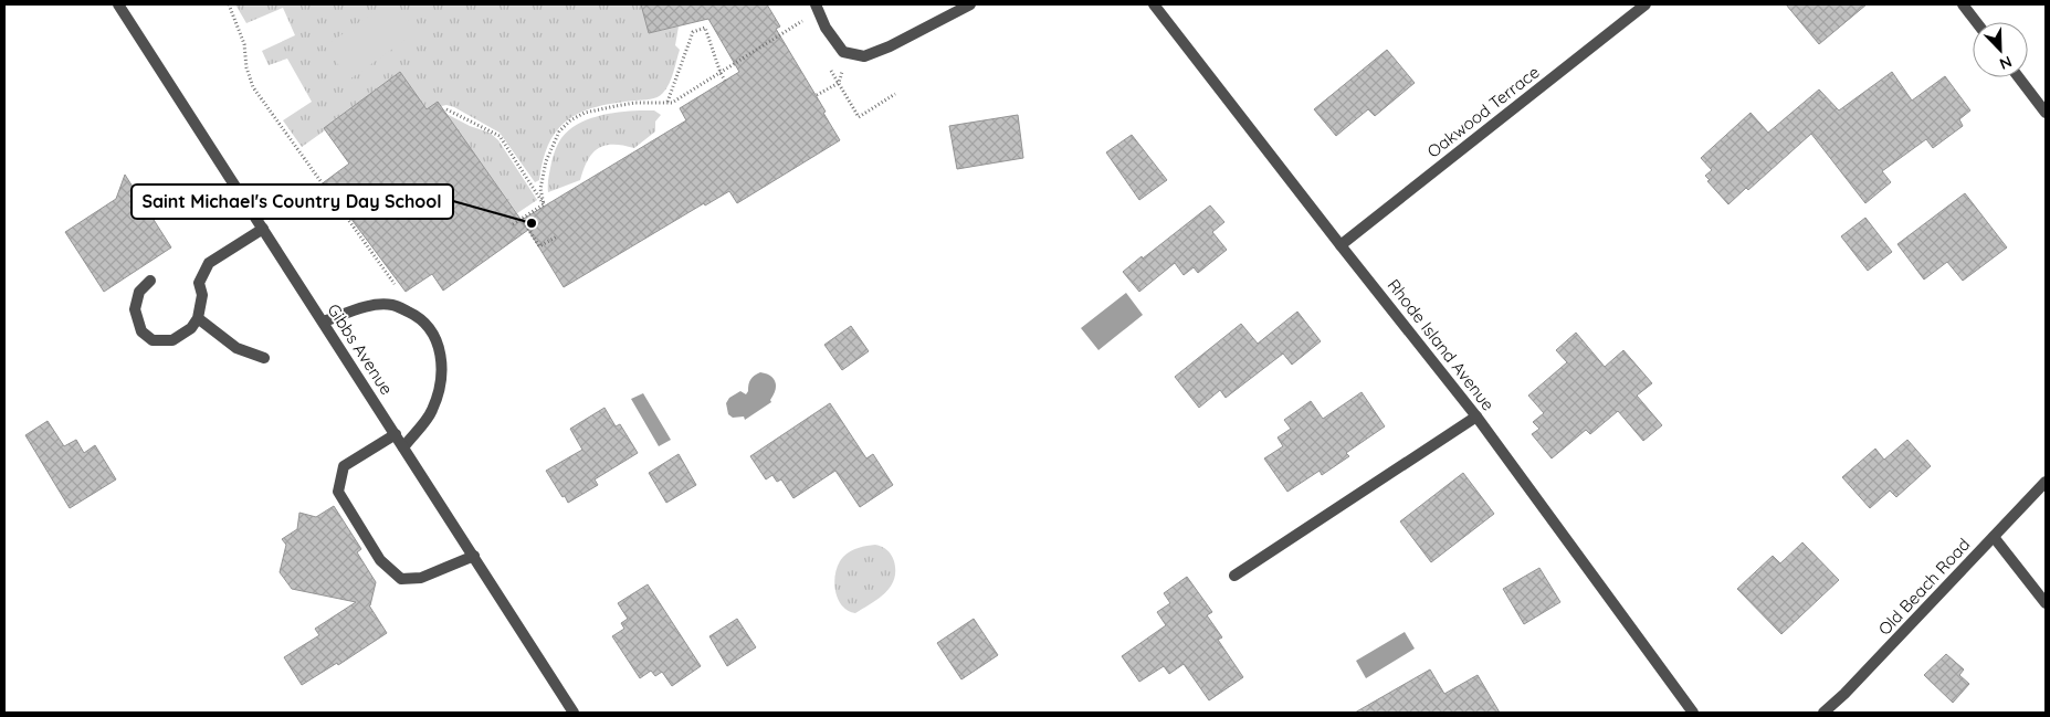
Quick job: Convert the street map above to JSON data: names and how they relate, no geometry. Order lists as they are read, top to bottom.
{
  "streets": {
    "street": [
      "Oakwood Terrace",
      "Rhode Island Avenue",
      "Gibbs Avenue",
      "Old Beach Road"
    ]
  },
  "crossings": [
    ["Oakwood Terrace", "Rhode Island Avenue"]
  ],
  "places": ["Saint Michael's Country Day School"],
  "north": "bottom right"
}
